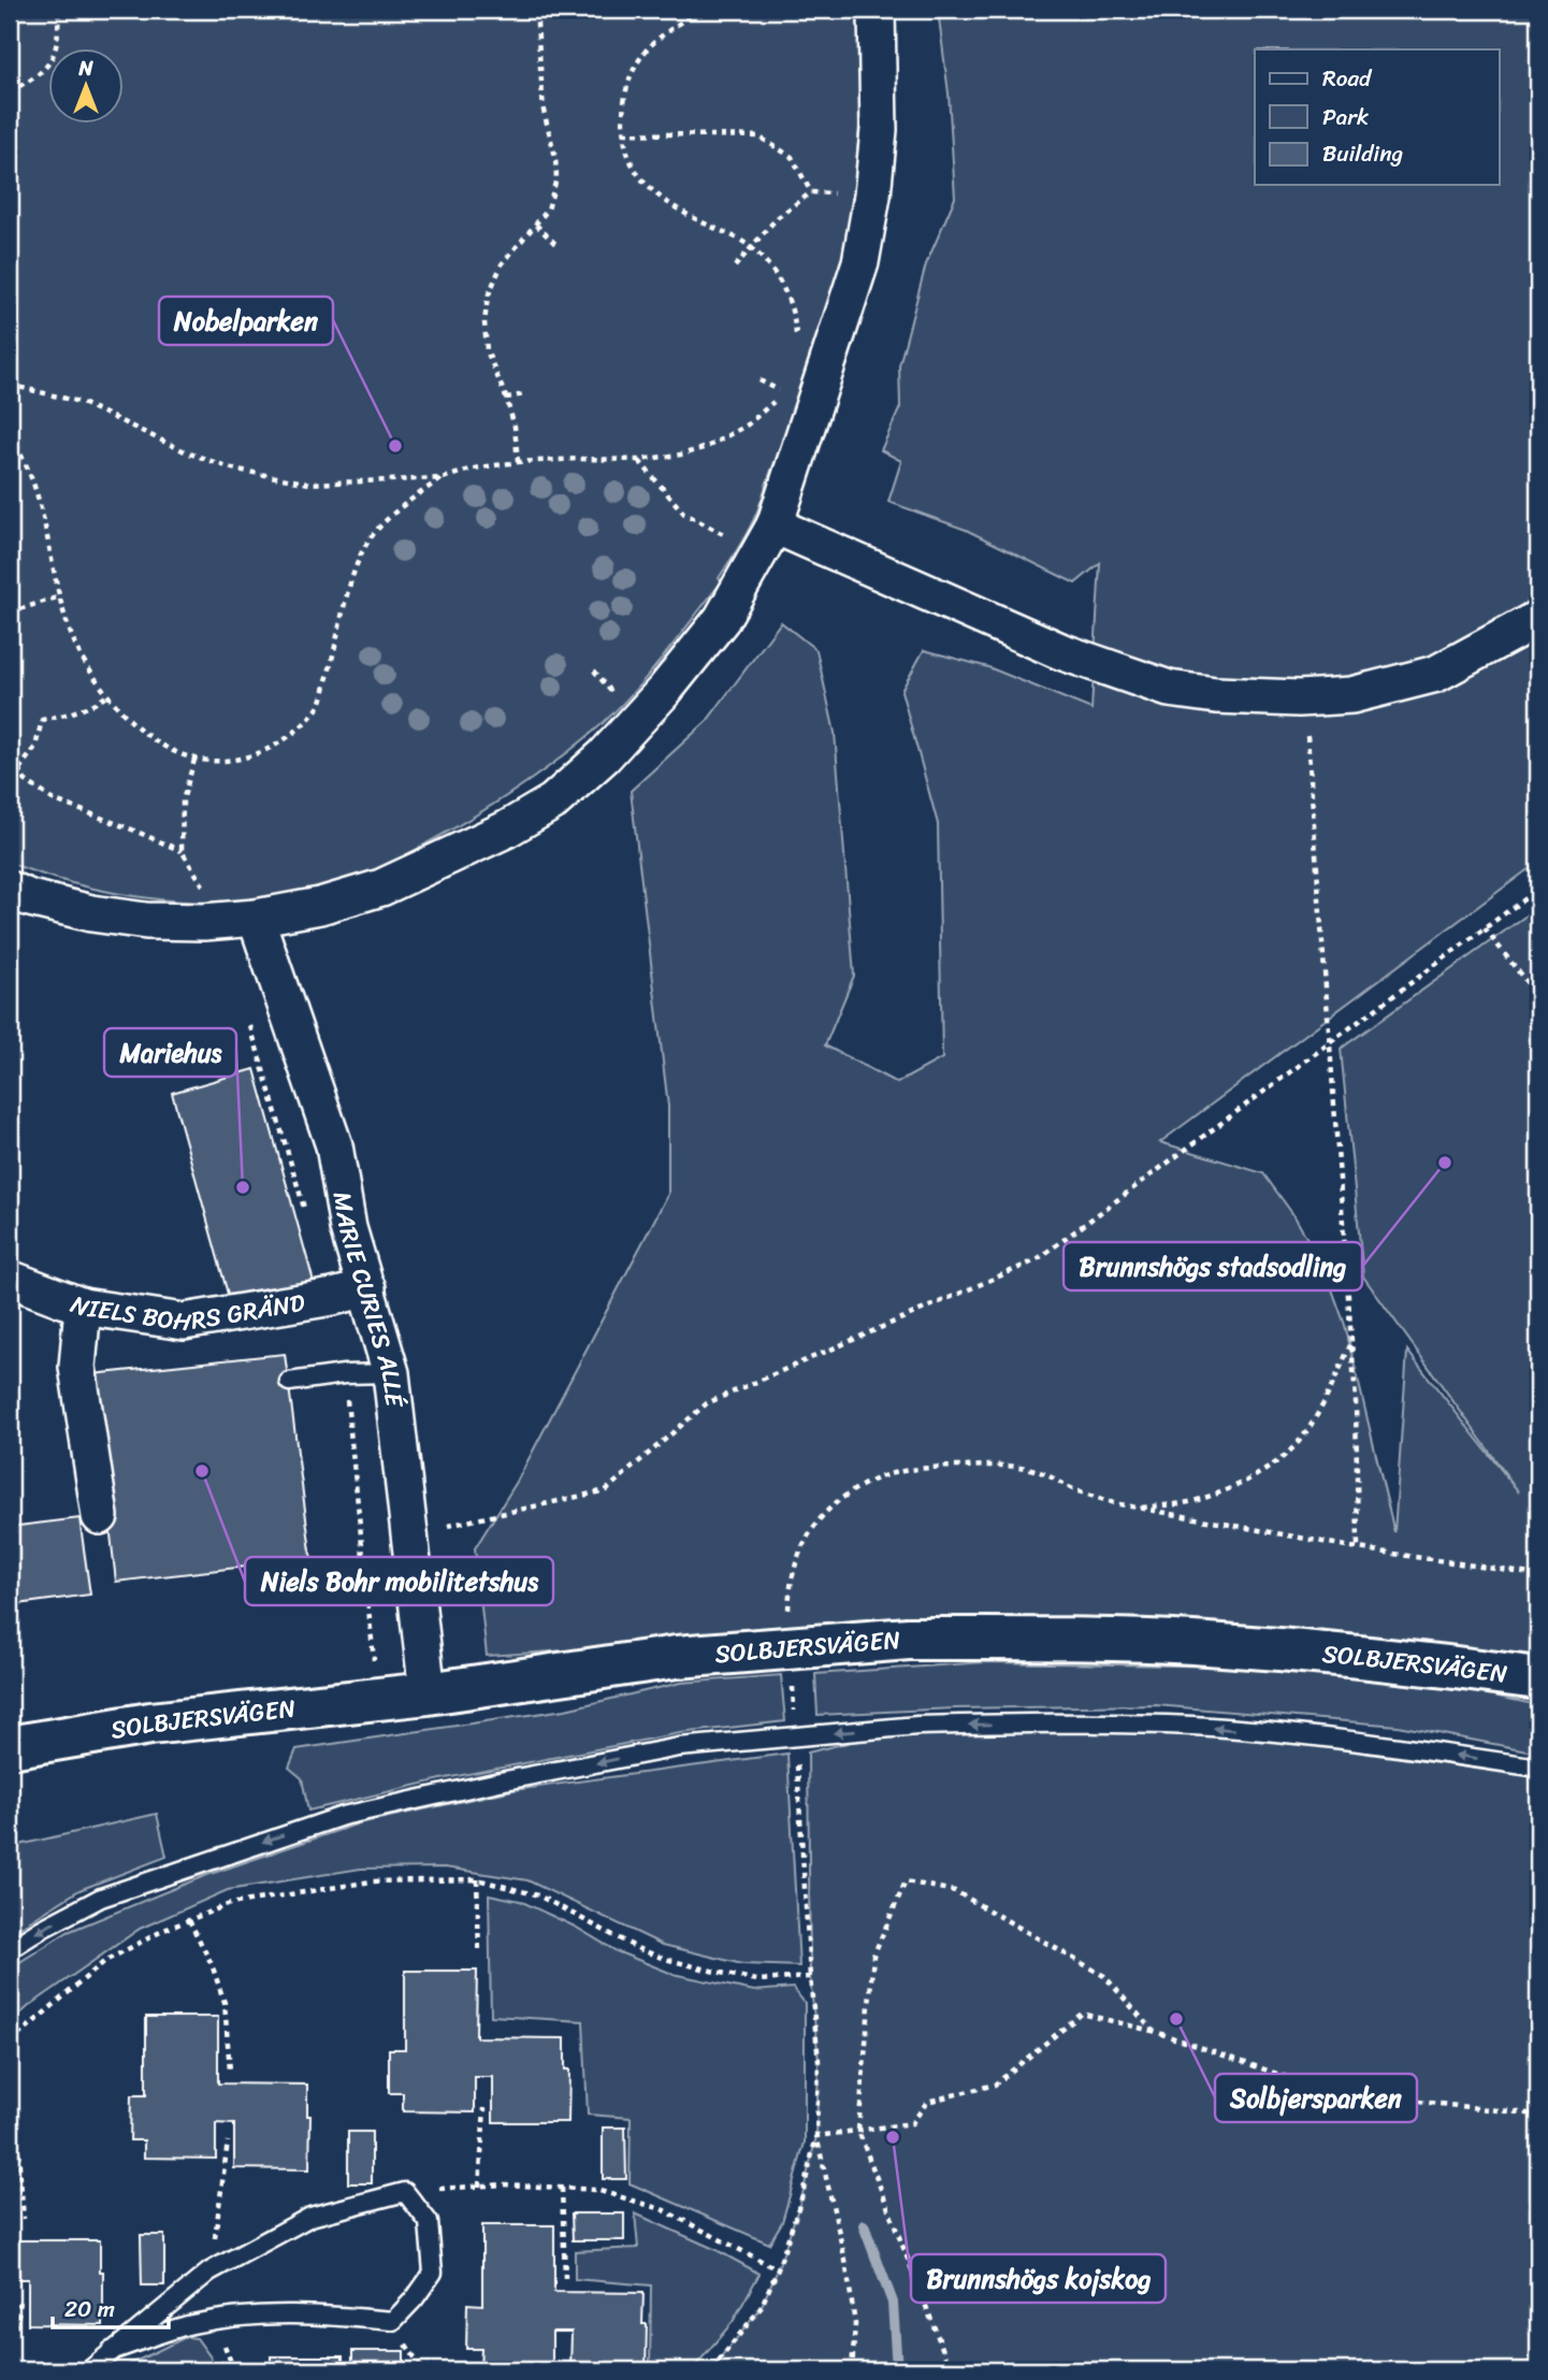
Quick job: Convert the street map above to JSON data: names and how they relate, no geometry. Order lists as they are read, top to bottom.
{
  "streets": {
    "main road": ["SOLBJERSVÄGEN"],
    "street": ["NIELS BOHRS GRÄND", "MARIE CURIES ALLÉ"]
  },
  "crossings": [
    ["NIELS BOHRS GRÄND", "MARIE CURIES ALLÉ"],
    ["MARIE CURIES ALLÉ", "SOLBJERSVÄGEN"]
  ],
  "places": [
    "Nobelparken",
    "Brunnshögs stadsodling",
    "Mariehus",
    "Niels Bohr mobilitetshus",
    "Solbjersparken",
    "Brunnshögs kojskog"
  ],
  "legend": ["Road", "Park", "Building"],
  "scale_bar": "20 m",
  "north": "top"
}
